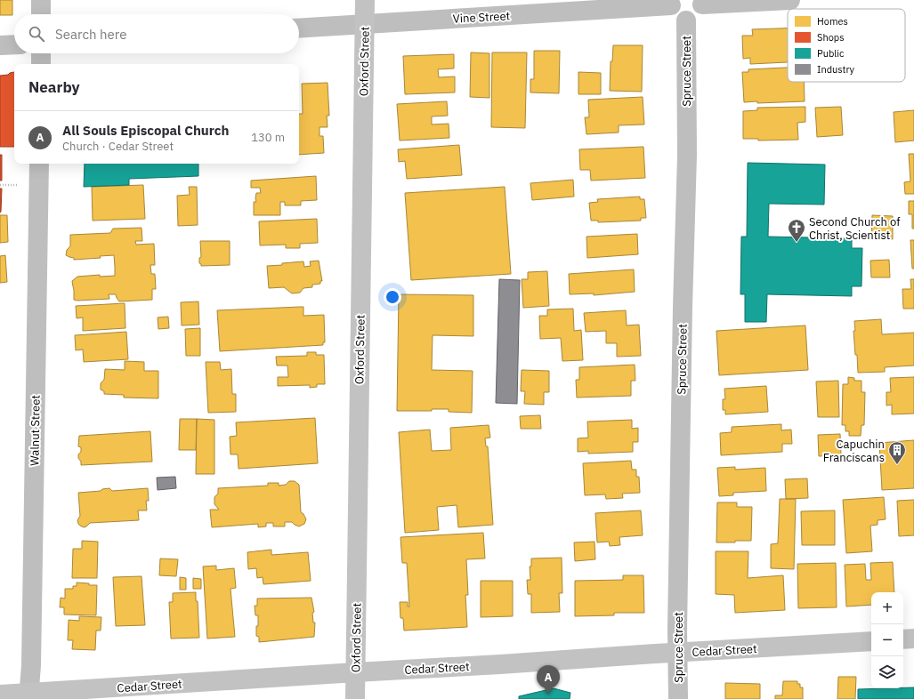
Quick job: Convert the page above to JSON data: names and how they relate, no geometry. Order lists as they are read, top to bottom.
{
  "streets": {
    "street": [
      "Vine Street",
      "Oxford Street",
      "Spruce Street",
      "Walnut Street",
      "Cedar Street"
    ]
  },
  "crossings": [
    ["Vine Street", "Oxford Street"],
    ["Oxford Street", "Cedar Street"],
    ["Spruce Street", "Cedar Street"],
    ["Walnut Street", "Cedar Street"]
  ],
  "places": {
    "church": ["Second Church of Christ, Scientist"],
    "building": ["Capuchin Franciscans"]
  },
  "legend": [
    "Homes",
    "Shops",
    "Public",
    "Industry"
  ],
  "page": {
    "search": "Search here",
    "heading": "Nearby",
    "list": [
      {
        "mark": "A",
        "name": "All Souls Episcopal Church",
        "note": "Church · Cedar Street",
        "value": "130 m"
      }
    ],
    "map_buttons": ["+", "−"],
    "pins": "A"
  }
}
